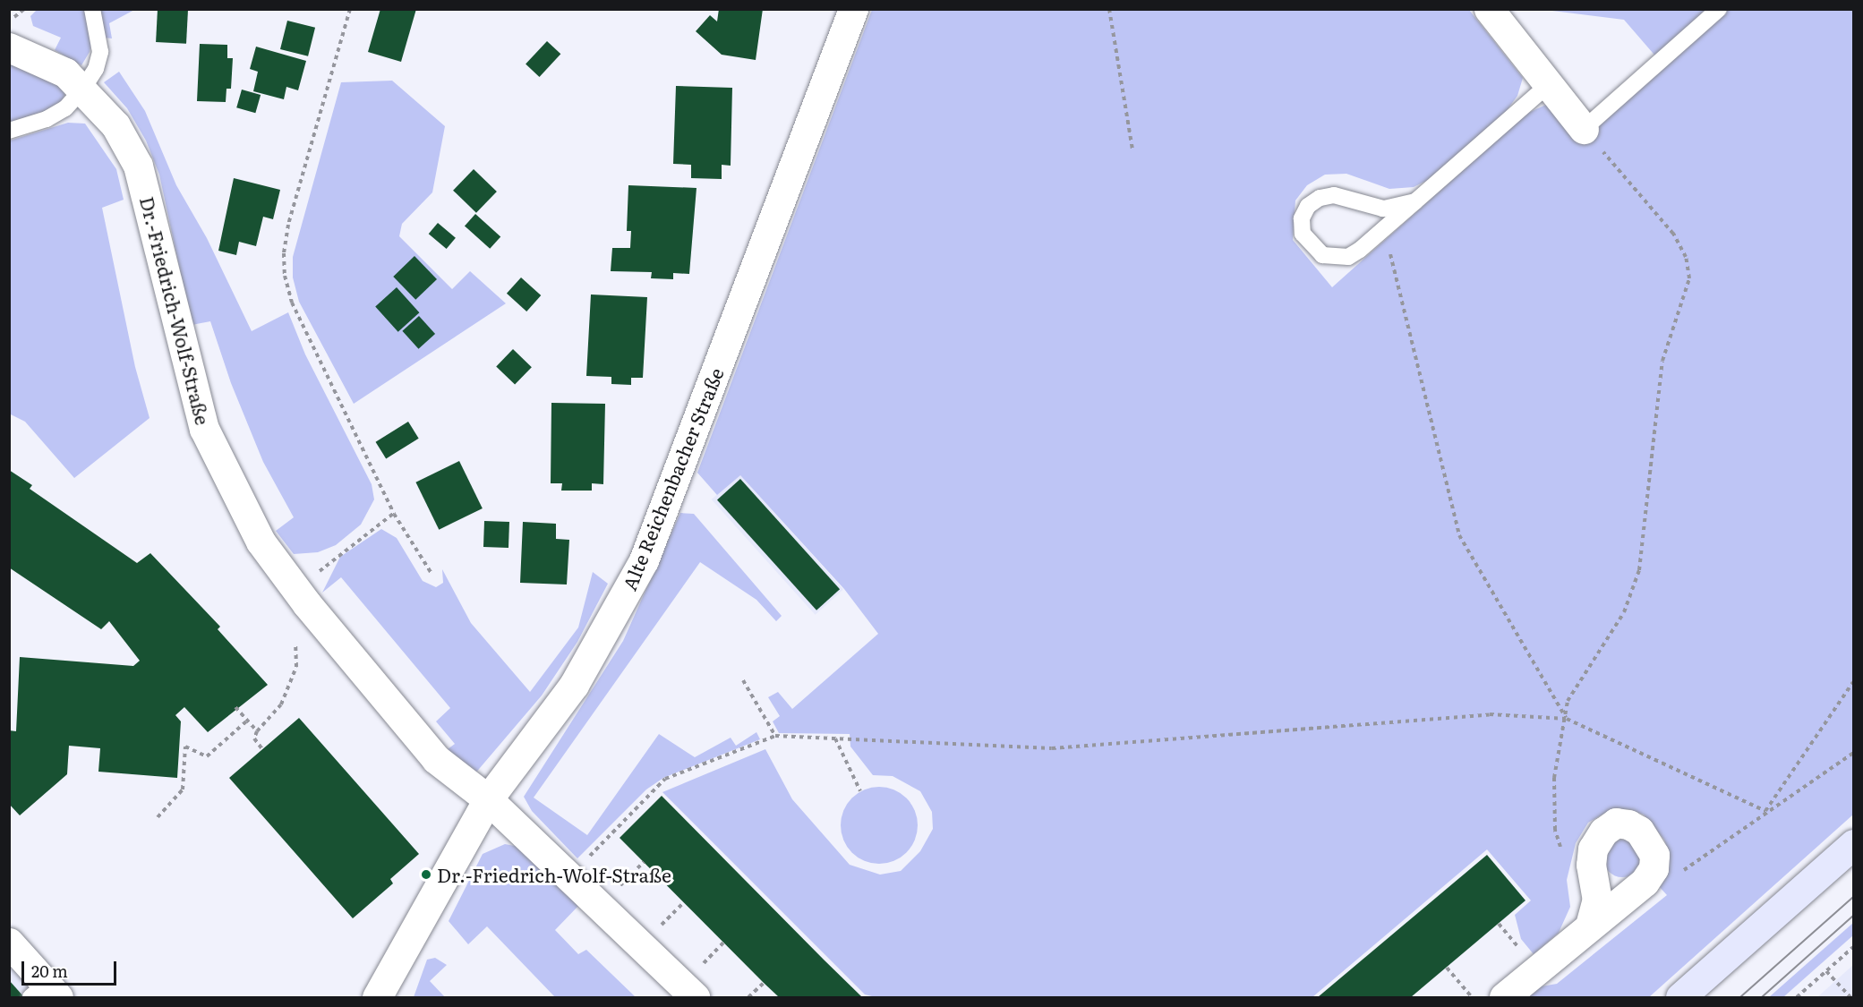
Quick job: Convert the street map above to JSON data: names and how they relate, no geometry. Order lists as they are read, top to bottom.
{
  "streets": {
    "street": ["Dr.-Friedrich-Wolf-Straße", "Alte Reichenbacher Straße"]
  },
  "crossings": [
    ["Dr.-Friedrich-Wolf-Straße", "Alte Reichenbacher Straße"]
  ],
  "places": ["Dr.-Friedrich-Wolf-Straße"],
  "scale_bar": "20 m"
}
